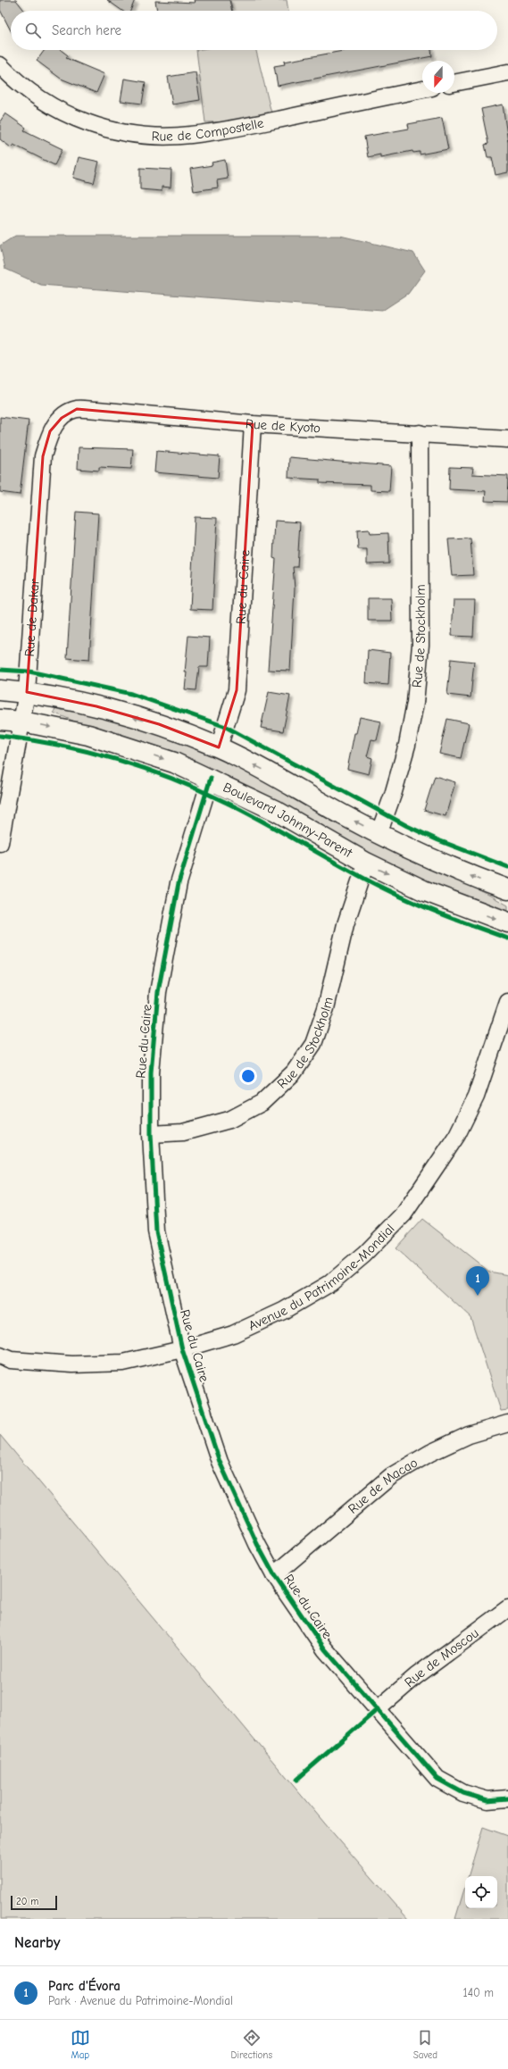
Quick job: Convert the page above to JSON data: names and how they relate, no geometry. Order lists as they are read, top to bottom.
{
  "streets": {
    "street": [
      "Rue de Compostelle",
      "Rue de Kyoto",
      "Rue du Caire",
      "Rue de Dakar",
      "Rue de Stockholm",
      "Boulevard Johnny-Parent",
      "Avenue du Patrimoine-Mondial",
      "Rue de Macao",
      "Rue de Moscou"
    ]
  },
  "crossings": [
    ["Rue de Kyoto", "Rue du Caire"],
    ["Rue de Kyoto", "Rue de Dakar"],
    ["Rue de Kyoto", "Rue de Stockholm"],
    ["Rue du Caire", "Rue de Stockholm"],
    ["Rue du Caire", "Boulevard Johnny-Parent"],
    ["Rue du Caire", "Avenue du Patrimoine-Mondial"],
    ["Rue du Caire", "Rue de Macao"],
    ["Rue du Caire", "Rue de Moscou"],
    ["Rue de Dakar", "Boulevard Johnny-Parent"],
    ["Rue de Stockholm", "Boulevard Johnny-Parent"]
  ],
  "scale_bar": "20 m",
  "north": "bottom",
  "page": {
    "search": "Search here",
    "pins": "1",
    "scale": "20 m",
    "heading": "Nearby",
    "list": [
      {
        "mark": "1",
        "name": "Parc d'Évora",
        "note": "Park · Avenue du Patrimoine-Mondial",
        "value": "140 m"
      }
    ],
    "nav": ["Map", "Directions", "Saved"]
  }
}
